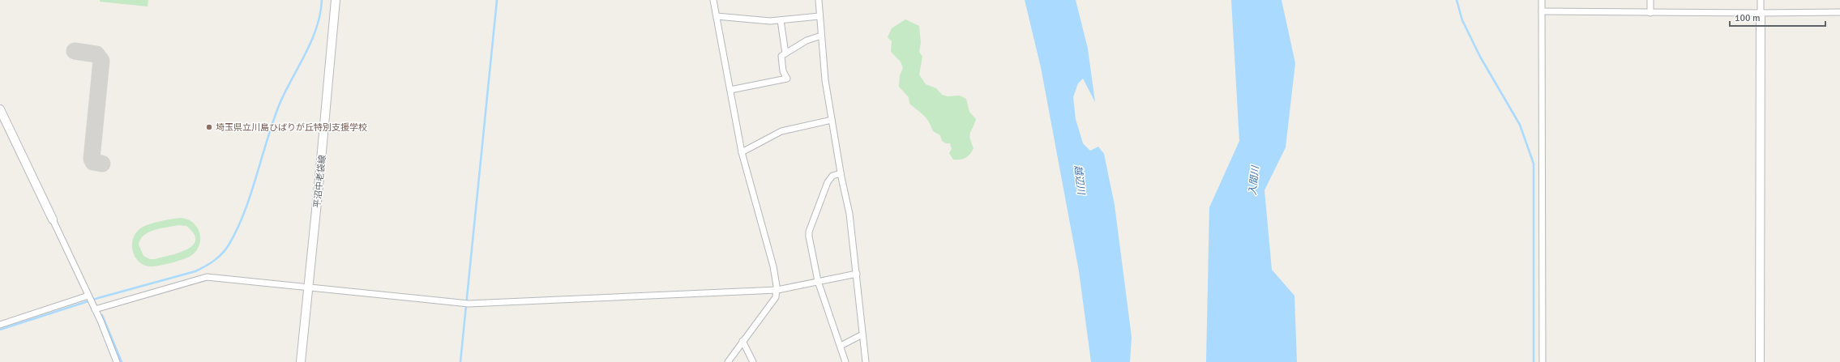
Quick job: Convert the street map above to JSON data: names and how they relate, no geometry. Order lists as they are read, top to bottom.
{
  "streets": {
    "street": ["平沼中老袋線"]
  },
  "water": ["越辺川", "入間川"],
  "places": ["埼玉県立川島ひばりが丘特別支援学校"],
  "scale_bar": "100 m"
}
